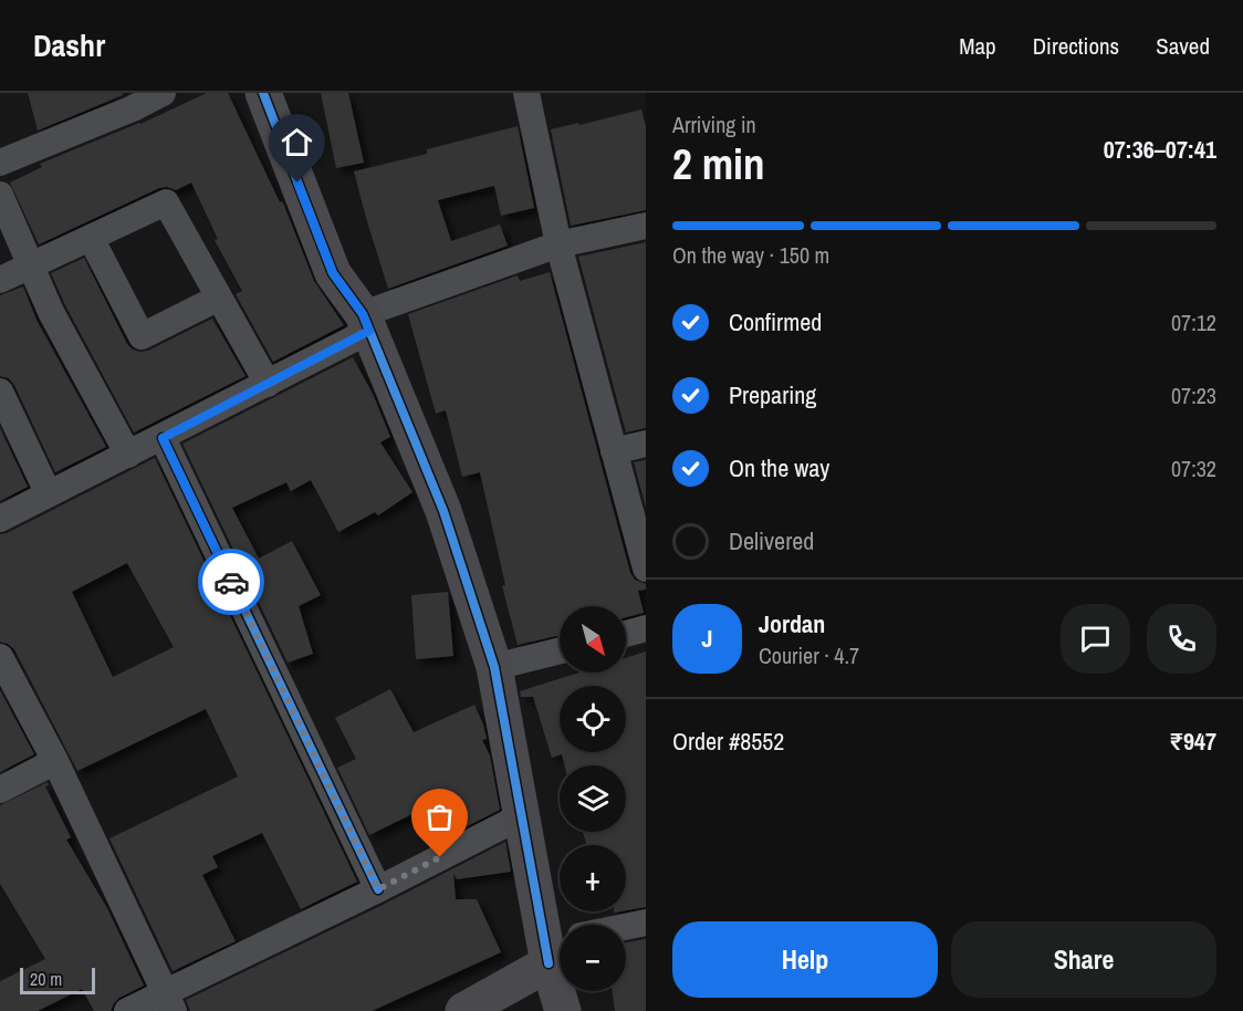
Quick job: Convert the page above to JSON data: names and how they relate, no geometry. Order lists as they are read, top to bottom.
{
  "scale_bar": "20 m",
  "north": "bottom right",
  "page": {
    "header": "Dashr",
    "nav": ["Map", "Directions", "Saved"],
    "heading": ["2 min", "Arriving in", "07:36–07:41"],
    "panel": [
      "Jordan",
      "Courier · 4.7",
      "Order #8552",
      "₹947"
    ],
    "bar": "On the way · 150 m",
    "list": [
      ["Confirmed", "07:12"],
      ["Preparing", "07:23"],
      ["On the way", "07:32"],
      "Delivered"
    ],
    "round": "J",
    "map_buttons": ["+", "−"],
    "buttons": ["Help", "Share"],
    "scale": "20 m"
  }
}
